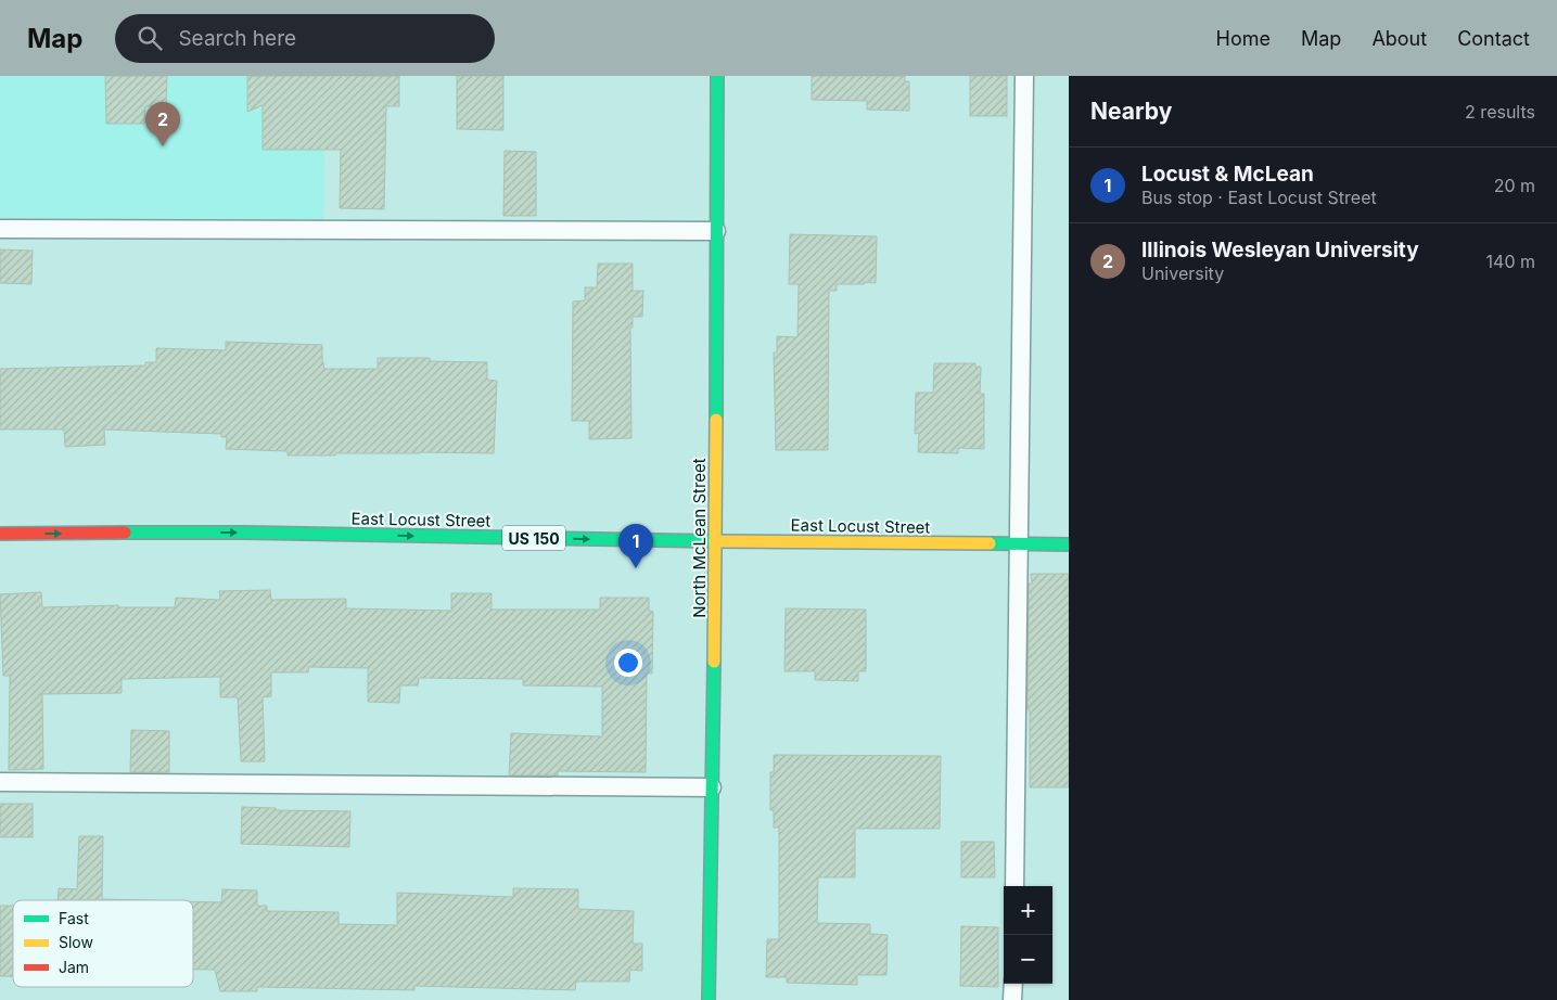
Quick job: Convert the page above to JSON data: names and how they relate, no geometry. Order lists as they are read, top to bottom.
{
  "streets": {
    "main road": ["East Locust Street", "US 150", "North McLean Street"]
  },
  "crossings": [
    ["East Locust Street", "North McLean Street"]
  ],
  "one_way": ["East Locust Street"],
  "legend": ["Fast", "Slow", "Jam"],
  "page": {
    "header": "Map",
    "search": "Search here",
    "nav": [
      "Home",
      "Map",
      "About",
      "Contact"
    ],
    "heading": ["Nearby", "2 results"],
    "pins": ["2", "1"],
    "list": [
      {
        "mark": "1",
        "name": "Locust & McLean",
        "note": "Bus stop · East Locust Street",
        "value": "20 m"
      },
      {
        "mark": "2",
        "name": "Illinois Wesleyan University",
        "note": "University",
        "value": "140 m"
      }
    ],
    "map_buttons": ["+", "−"]
  }
}
